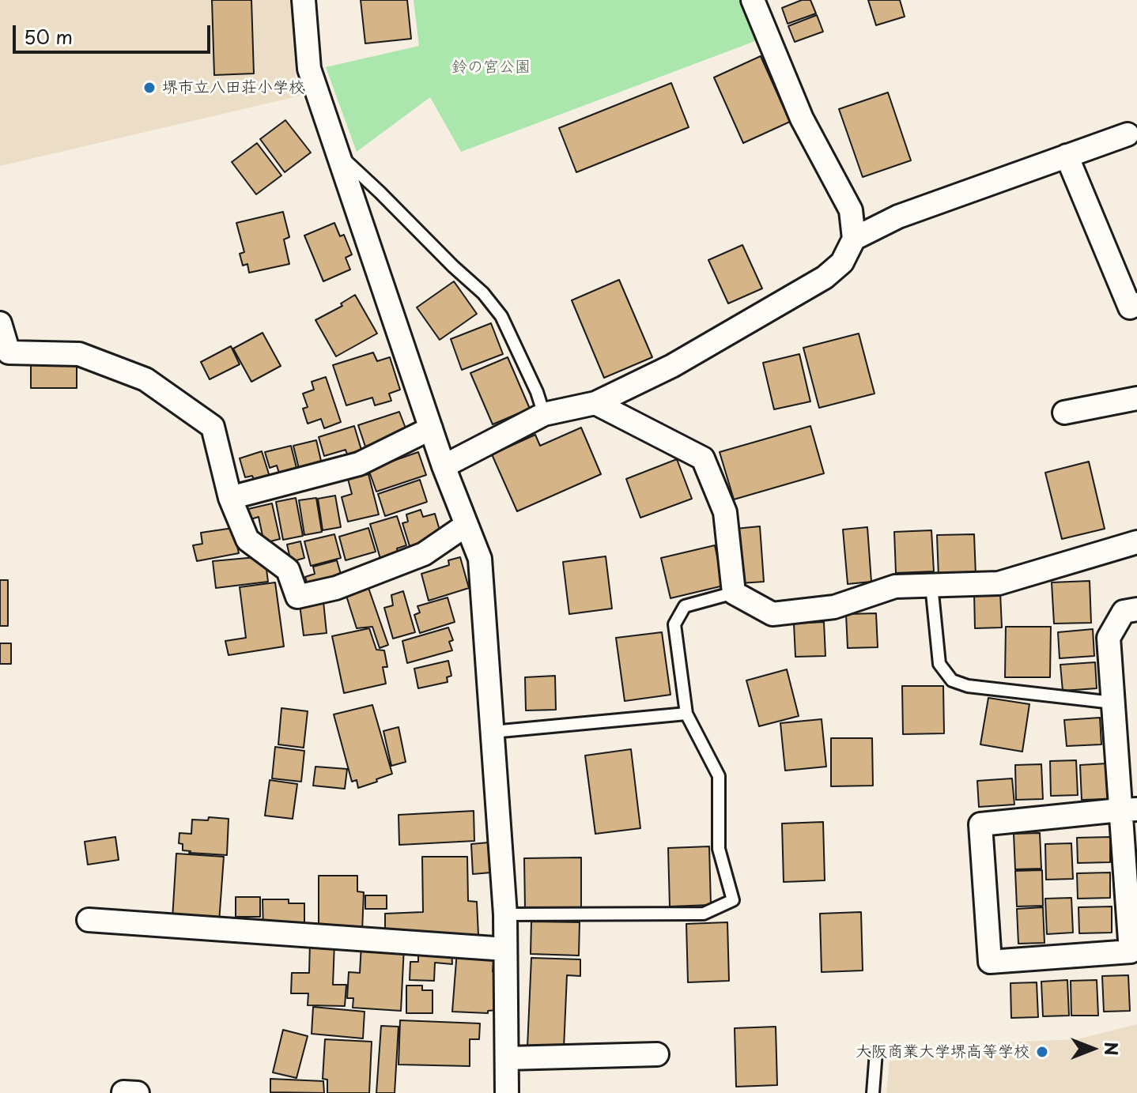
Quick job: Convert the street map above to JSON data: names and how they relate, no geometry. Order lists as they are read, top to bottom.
{
  "parks": ["鈴の宮公園"],
  "places": ["堺市立八田荘小学校", "大阪商業大学堺高等学校"],
  "scale_bar": "50 m",
  "north": "right"
}
